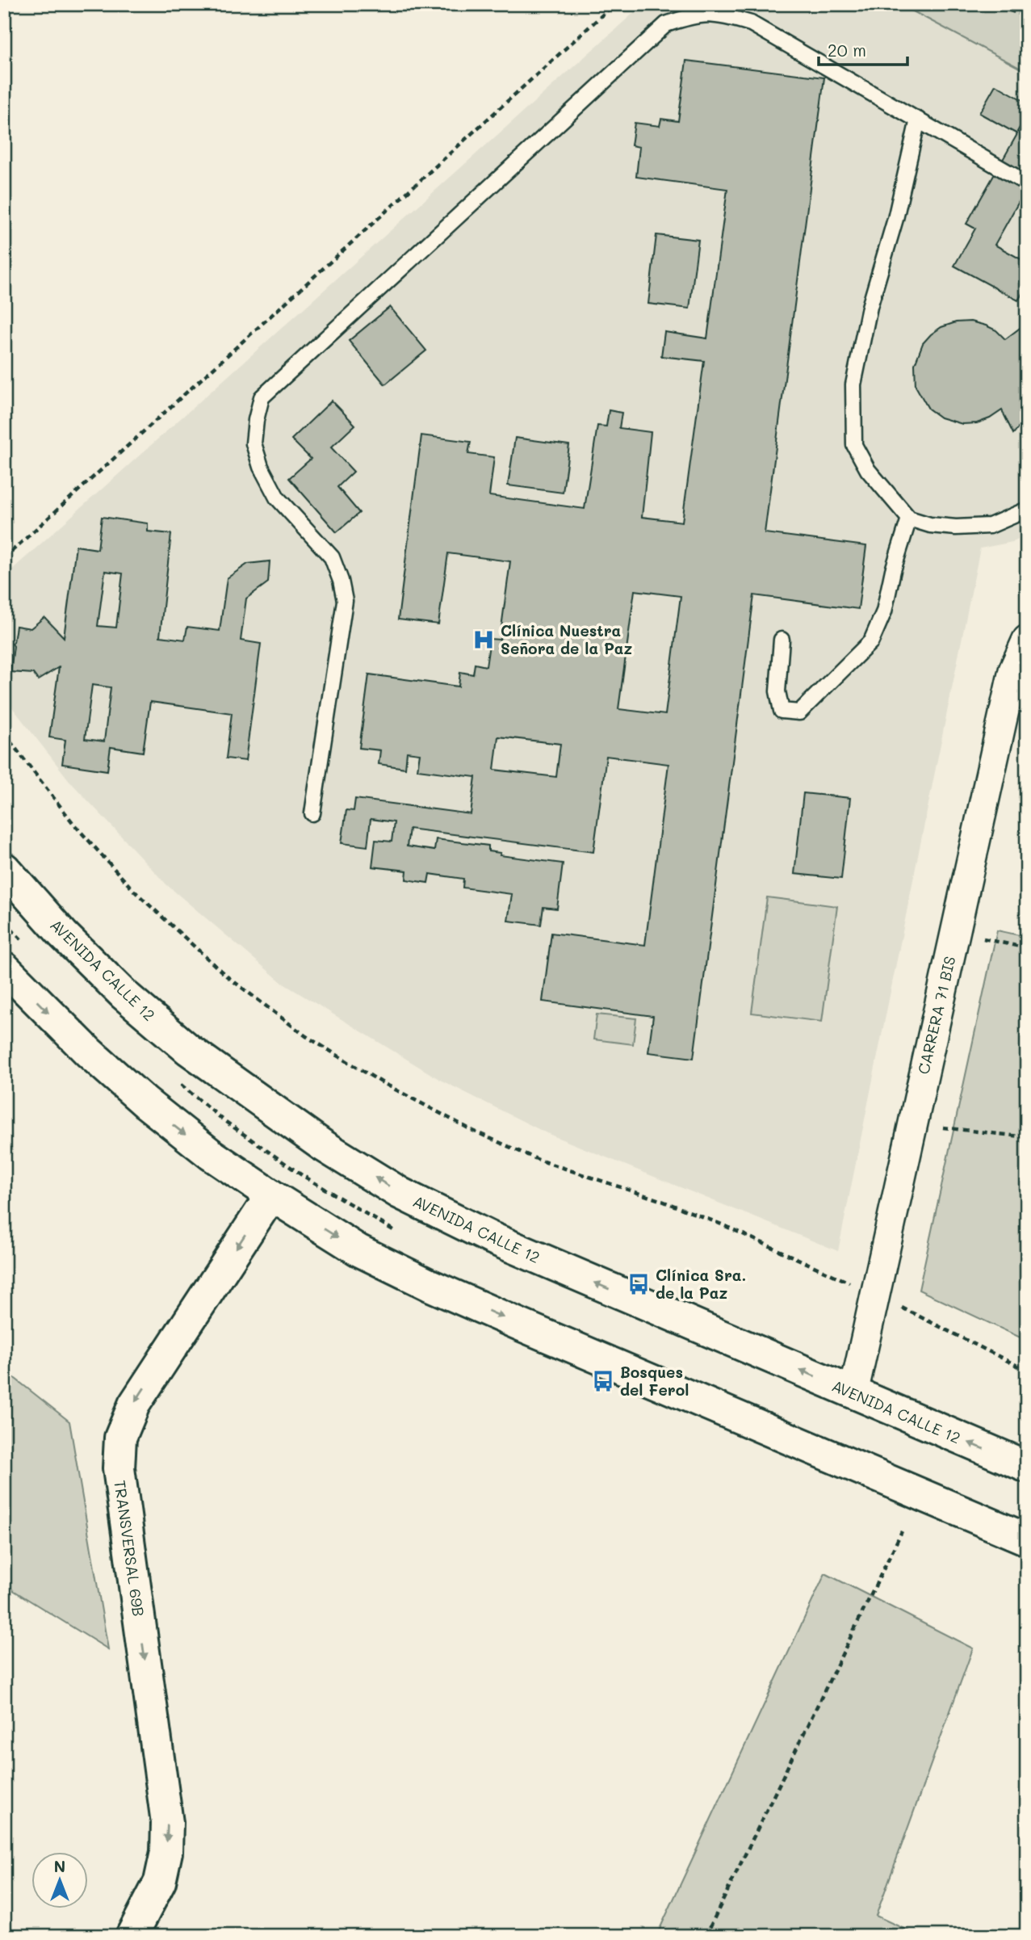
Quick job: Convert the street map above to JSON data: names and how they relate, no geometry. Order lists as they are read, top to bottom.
{
  "streets": {
    "main road": ["AVENIDA CALLE 12", "TRANSVERSAL 69B"],
    "street": ["CARRERA 71 BIS"]
  },
  "crossings": [
    ["AVENIDA CALLE 12", "CARRERA 71 BIS"]
  ],
  "one_way": ["TRANSVERSAL 69B"],
  "places": {
    "hospital": ["Clínica Nuestra Señora de la Paz"],
    "bus stop": ["Clínica Sra. de la Paz", "Bosques del Ferol"]
  },
  "scale_bar": "20 m",
  "north": "top"
}
